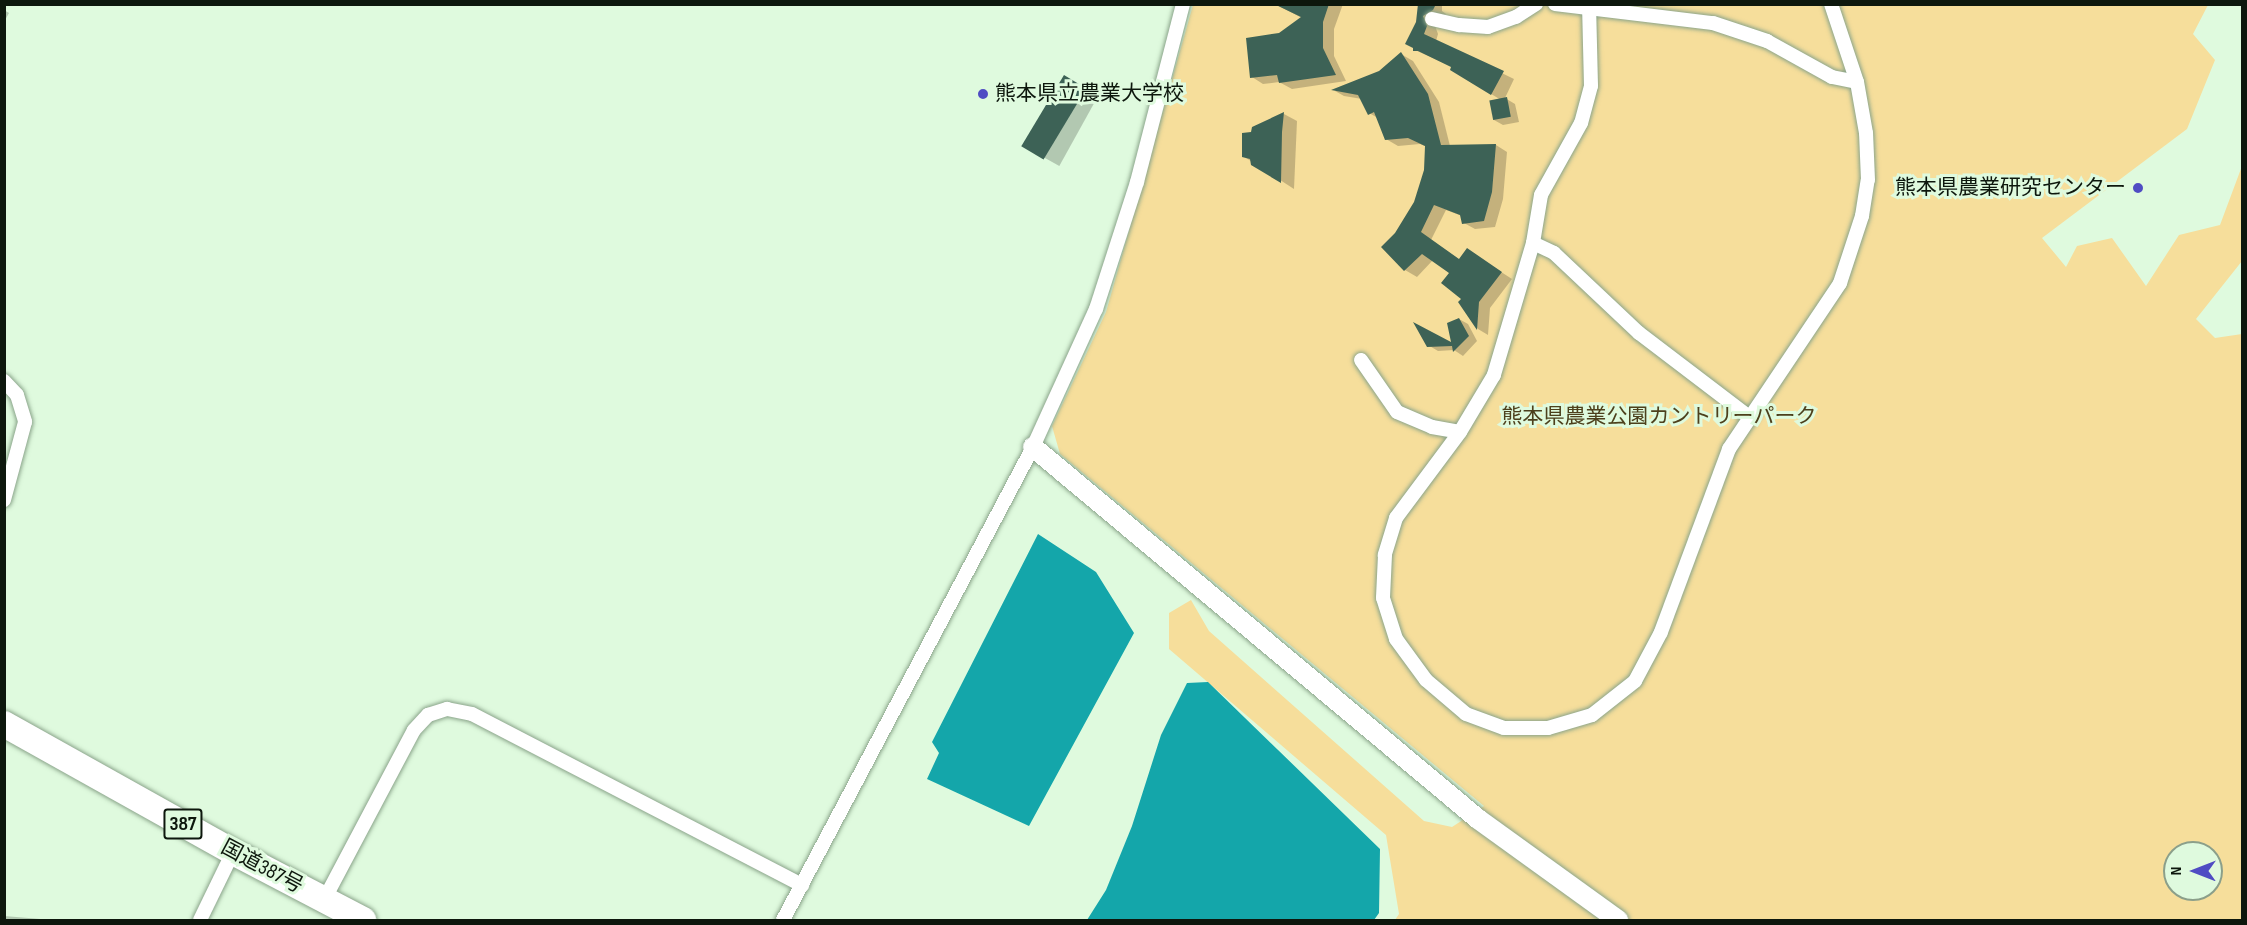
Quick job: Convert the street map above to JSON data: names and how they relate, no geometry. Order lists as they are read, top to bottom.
{
  "streets": {
    "highway": ["387", "国道387号"]
  },
  "parks": ["熊本県農業公園カントリーパーク"],
  "places": ["熊本県立農業大学校", "熊本県農業研究センター"],
  "north": "left"
}
